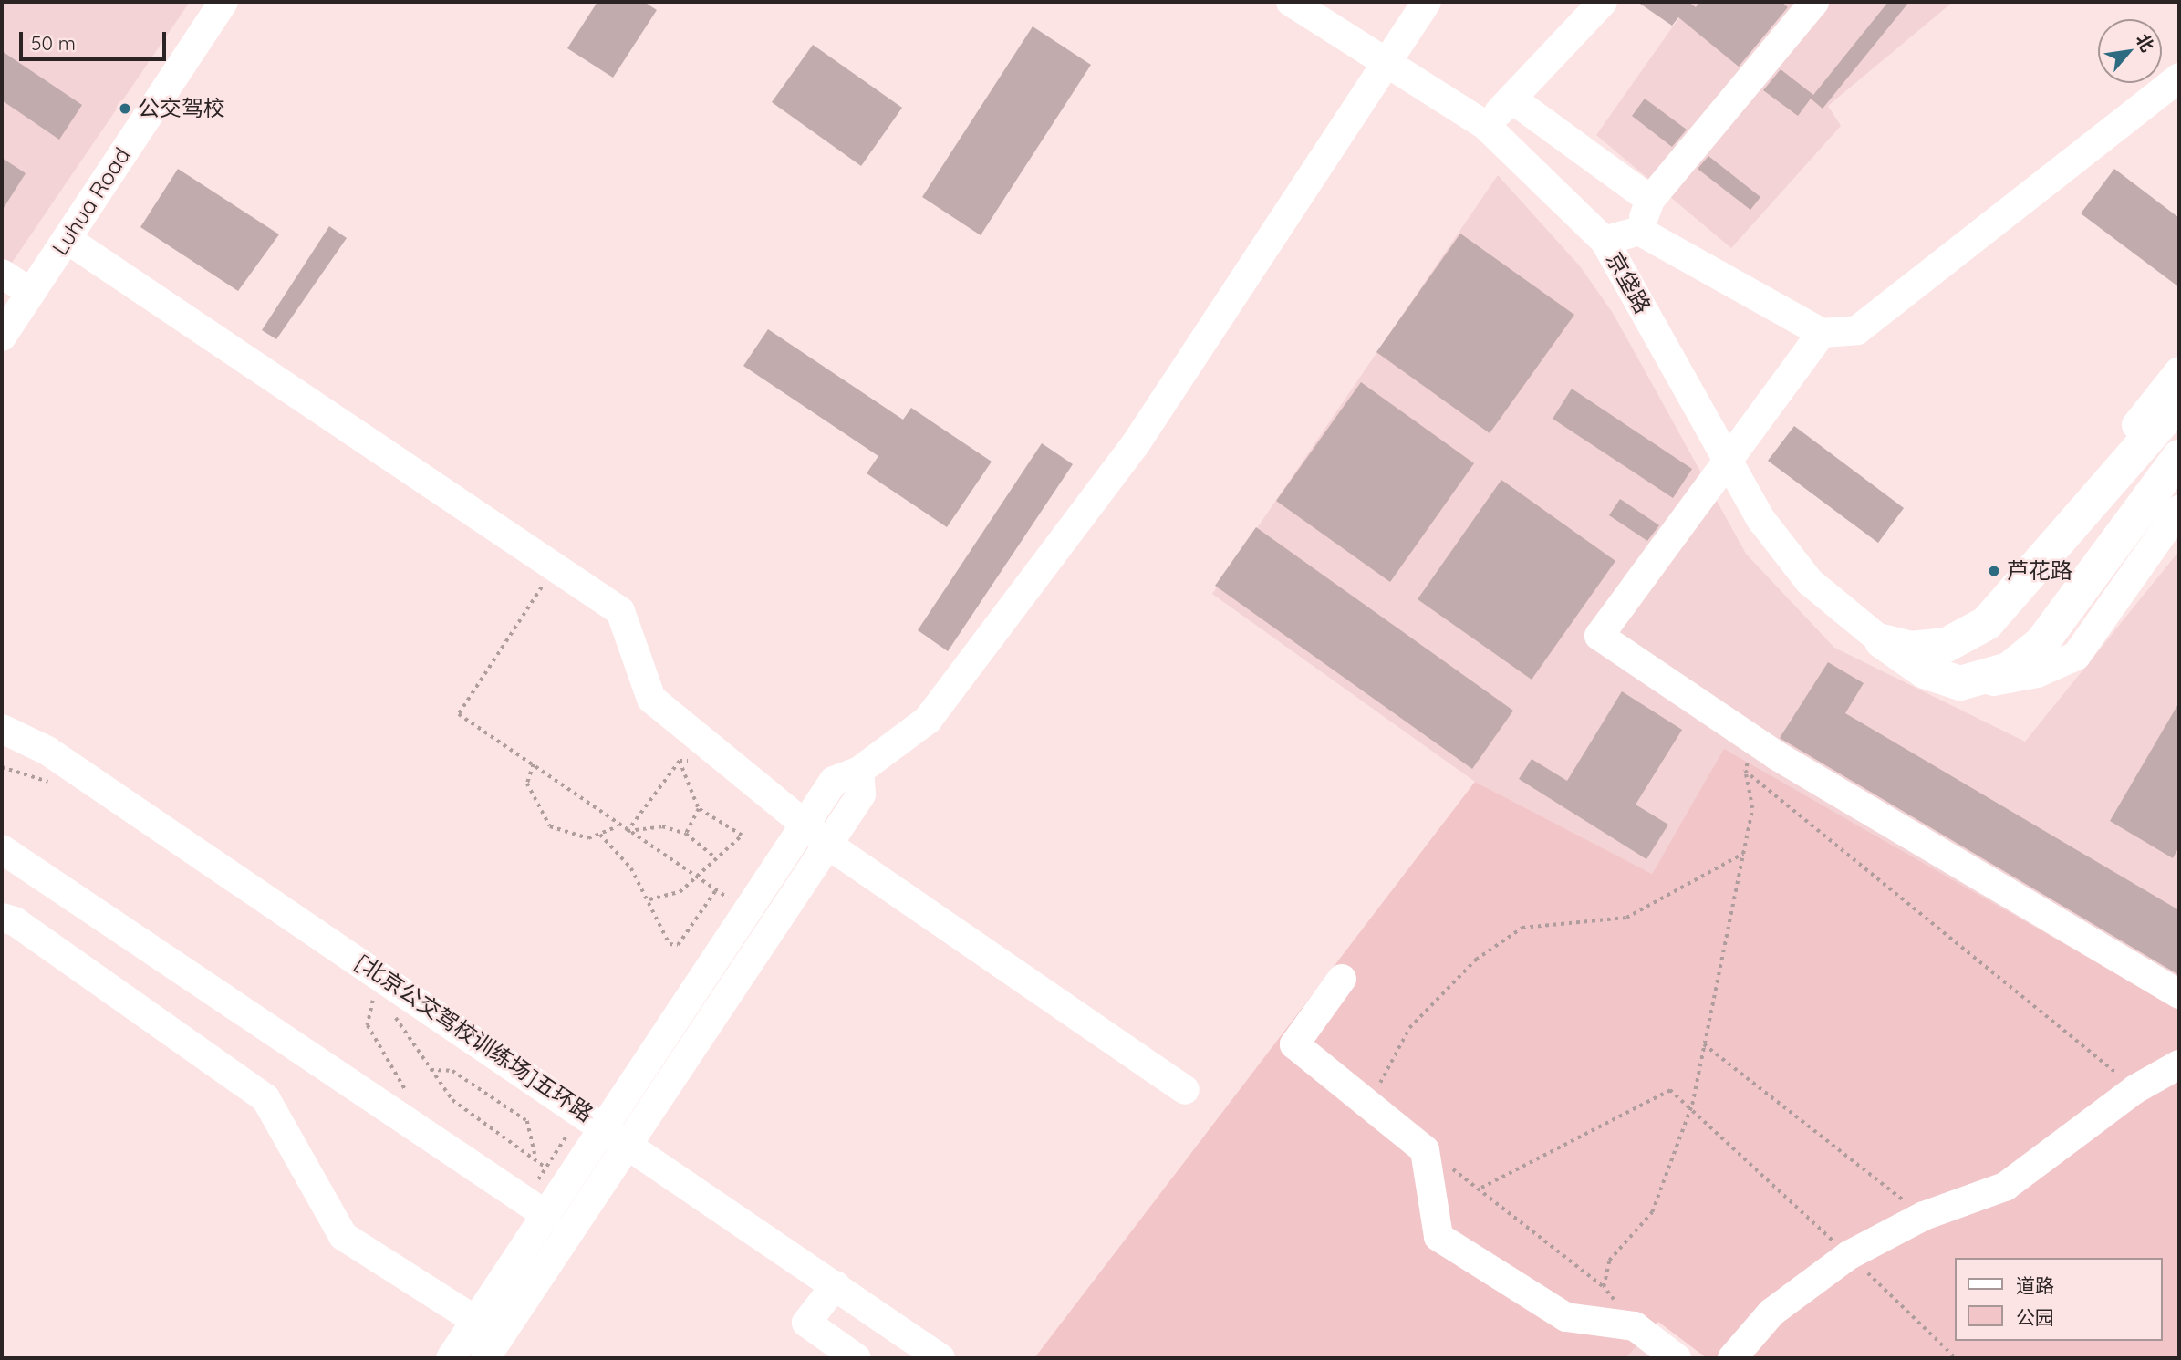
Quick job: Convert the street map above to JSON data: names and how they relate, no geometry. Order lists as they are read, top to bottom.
{
  "streets": {
    "street": ["Luhua Road", "京垡路", "[北京公交驾校训练场]五环路"]
  },
  "places": ["公交驾校", "芦花路"],
  "legend": ["道路", "公园"],
  "scale_bar": "50 m",
  "north": "top right"
}
